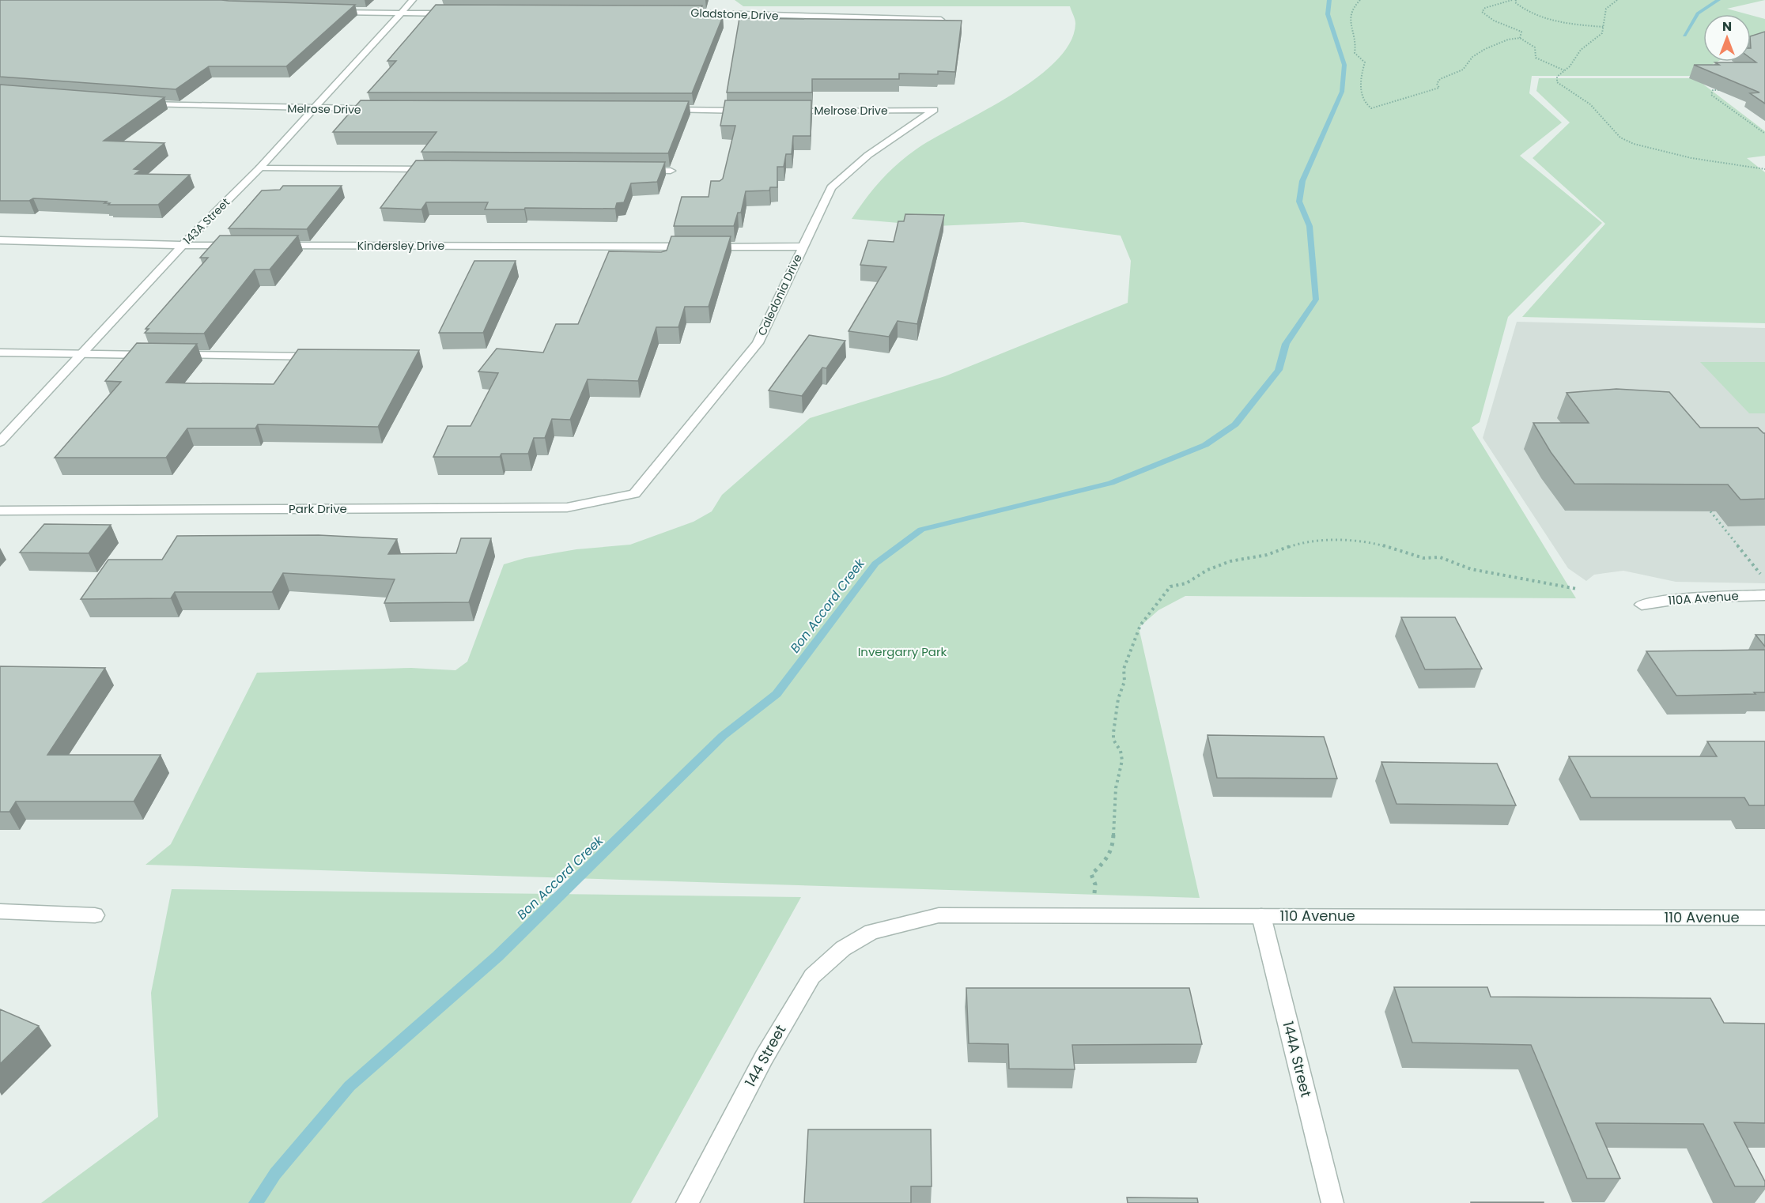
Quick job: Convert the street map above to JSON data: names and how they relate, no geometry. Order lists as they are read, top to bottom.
{
  "streets": {
    "street": [
      "Gladstone Drive",
      "Melrose Drive",
      "143A Street",
      "Kindersley Drive",
      "Caledonia Drive",
      "Park Drive",
      "110A Avenue",
      "110 Avenue",
      "144 Street",
      "144A Street"
    ]
  },
  "crossings": [
    ["Melrose Drive", "143A Street"],
    ["Melrose Drive", "Caledonia Drive"],
    ["Kindersley Drive", "Caledonia Drive"],
    ["Caledonia Drive", "Park Drive"],
    ["110 Avenue", "144 Street"],
    ["110 Avenue", "144A Street"]
  ],
  "water": ["Bon Accord Creek"],
  "parks": ["Invergarry Park"],
  "north": "top"
}
